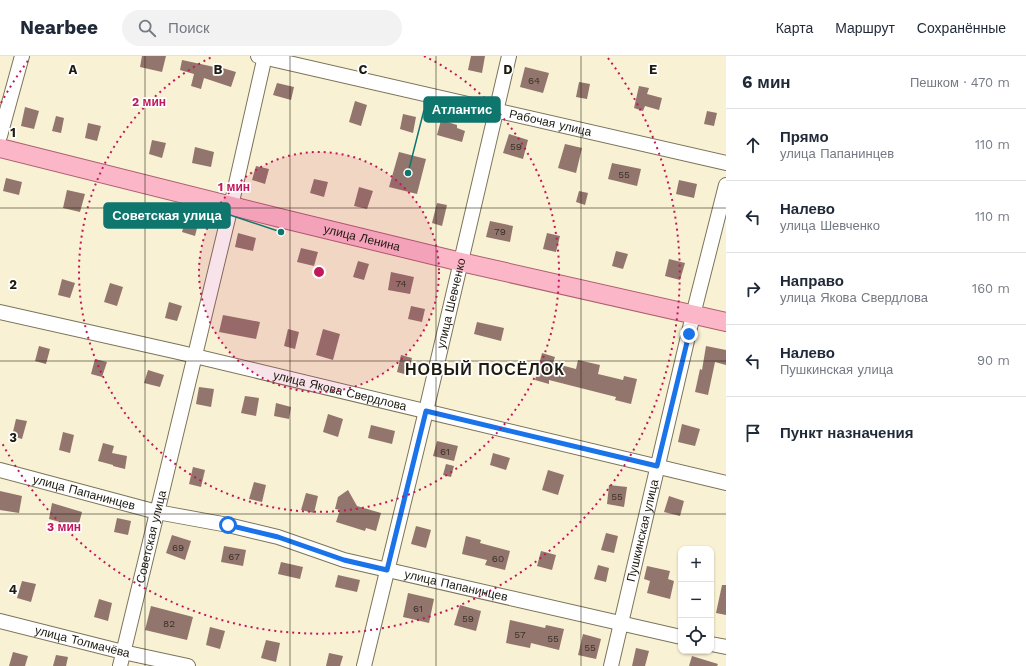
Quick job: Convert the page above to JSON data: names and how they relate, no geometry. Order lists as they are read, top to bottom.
{
  "streets": {
    "main road": ["улица Ленина"],
    "street": [
      "Рабочая улица",
      "улица Шевченко",
      "улица Якова Свердлова",
      "улица Папанинцев",
      "Пушкинская улица",
      "Советская улица",
      "улица Толмачёва"
    ]
  },
  "crossings": [
    ["Рабочая улица", "улица Шевченко"],
    ["Рабочая улица", "Советская улица"],
    ["улица Ленина", "улица Шевченко"],
    ["улица Ленина", "Пушкинская улица"],
    ["улица Ленина", "Советская улица"],
    ["улица Шевченко", "улица Якова Свердлова"],
    ["улица Шевченко", "улица Папанинцев"],
    ["улица Якова Свердлова", "Пушкинская улица"],
    ["улица Якова Свердлова", "Советская улица"],
    ["улица Папанинцев", "Пушкинская улица"],
    ["улица Папанинцев", "Советская улица"],
    ["Советская улица", "улица Толмачёва"]
  ],
  "districts": ["НОВЫЙ ПОСЁЛОК"],
  "places": ["Атлантис", "Советская улица"],
  "house_numbers": [
    "64",
    "59",
    "55",
    "79",
    "74",
    "61",
    "55",
    "69",
    "67",
    "60",
    "61",
    "59",
    "82",
    "57",
    "55",
    "55"
  ],
  "page": {
    "header": "Nearbee",
    "search": "Поиск",
    "nav": ["Карта", "Маршрут", "Сохранённые"],
    "heading": ["6 мин", "Пешком · 470 m"],
    "list": [
      ["Прямо", "улица Папанинцев", "110 m"],
      ["Налево", "улица Шевченко", "110 m"],
      ["Направо", "улица Якова Свердлова", "160 m"],
      ["Налево", "Пушкинская улица", "90 m"],
      "Пункт назначения"
    ],
    "map_buttons": ["+", "−"]
  },
  "grid": {
    "columns": [
      "A",
      "B",
      "C",
      "D",
      "E"
    ],
    "rows": [
      "1",
      "2",
      "3",
      "4"
    ]
  },
  "rings": ["2 мин", "1 мин", "3 мин"]
}
